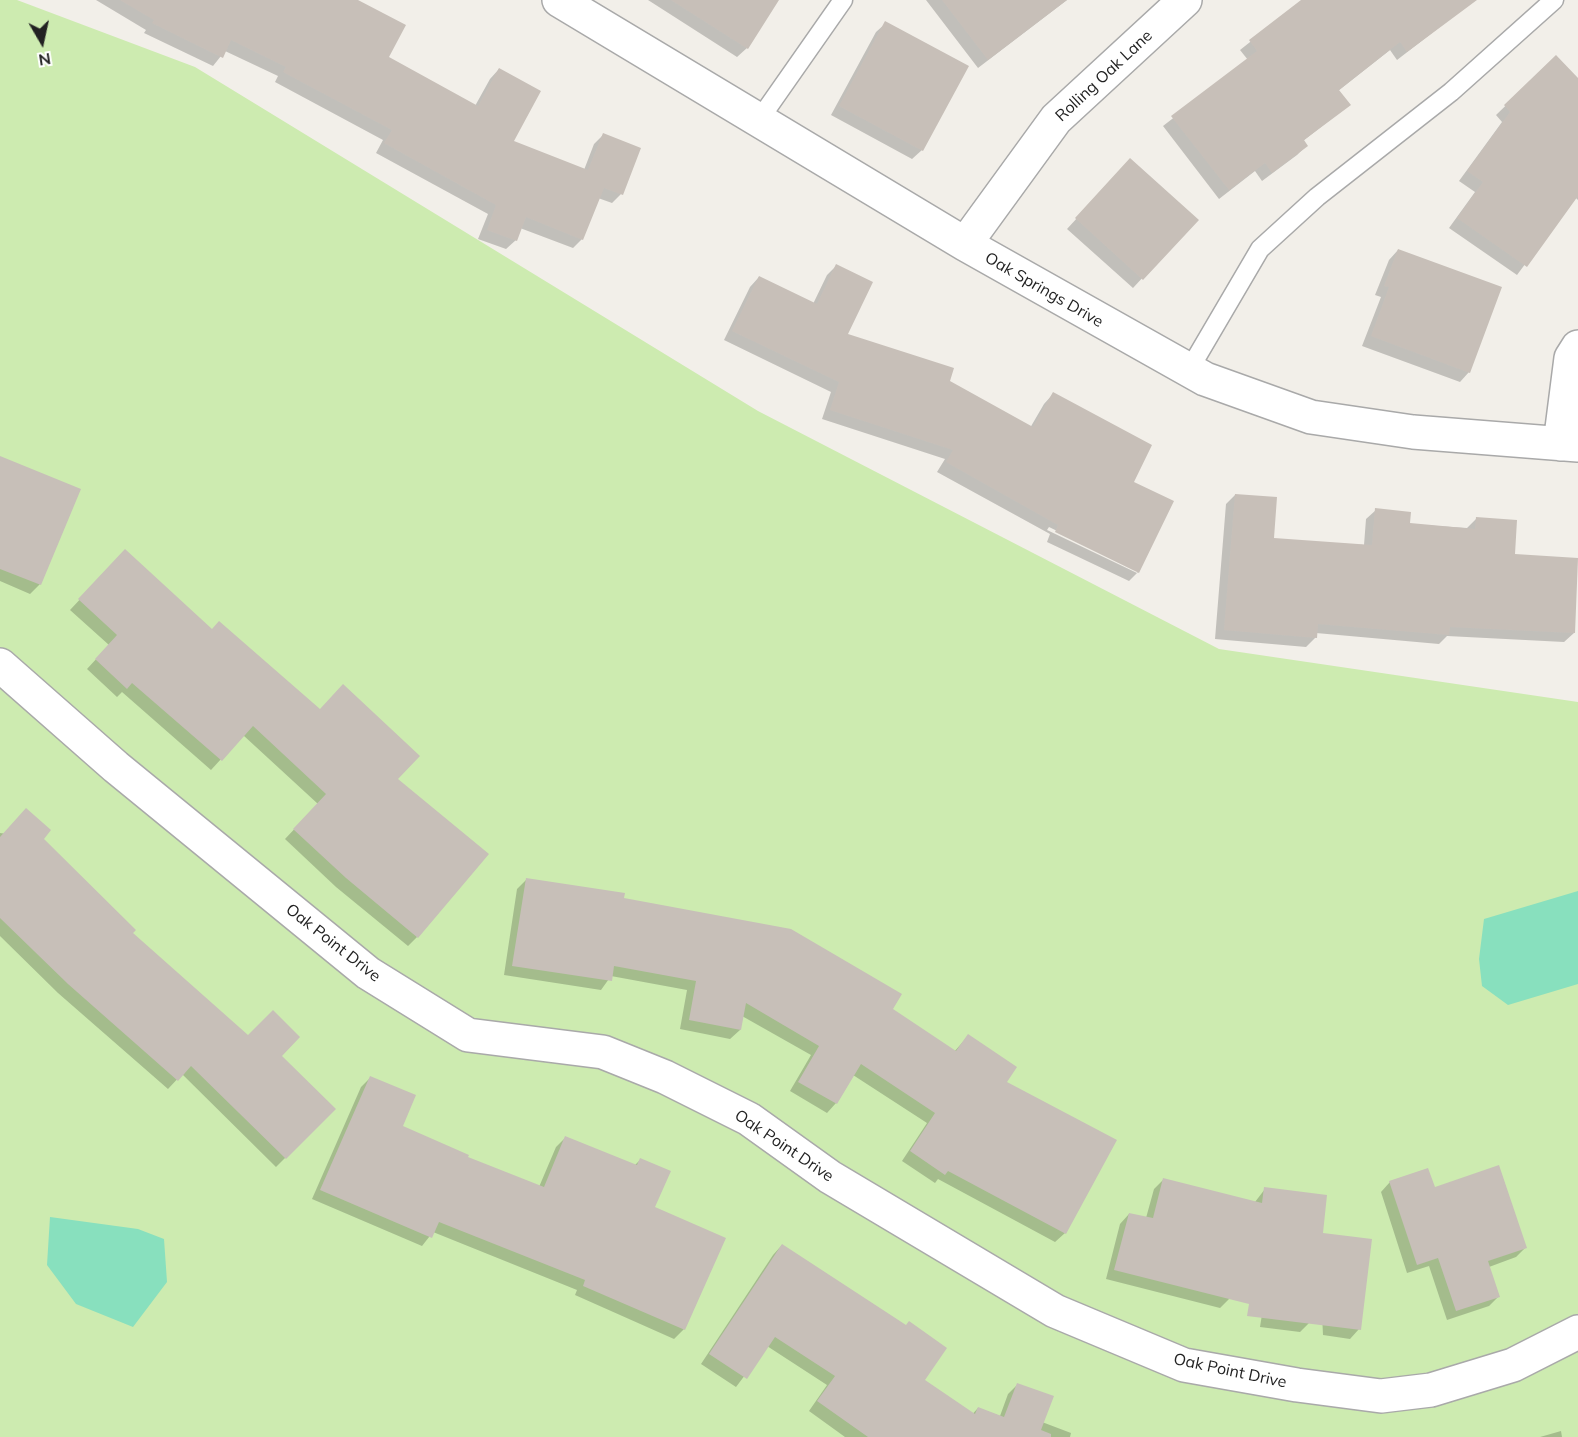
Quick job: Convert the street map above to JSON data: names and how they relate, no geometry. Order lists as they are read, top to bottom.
{
  "streets": {
    "street": ["Rolling Oak Lane", "Oak Springs Drive", "Oak Point Drive"]
  },
  "crossings": [
    ["Rolling Oak Lane", "Oak Springs Drive"]
  ],
  "north": "bottom"
}
